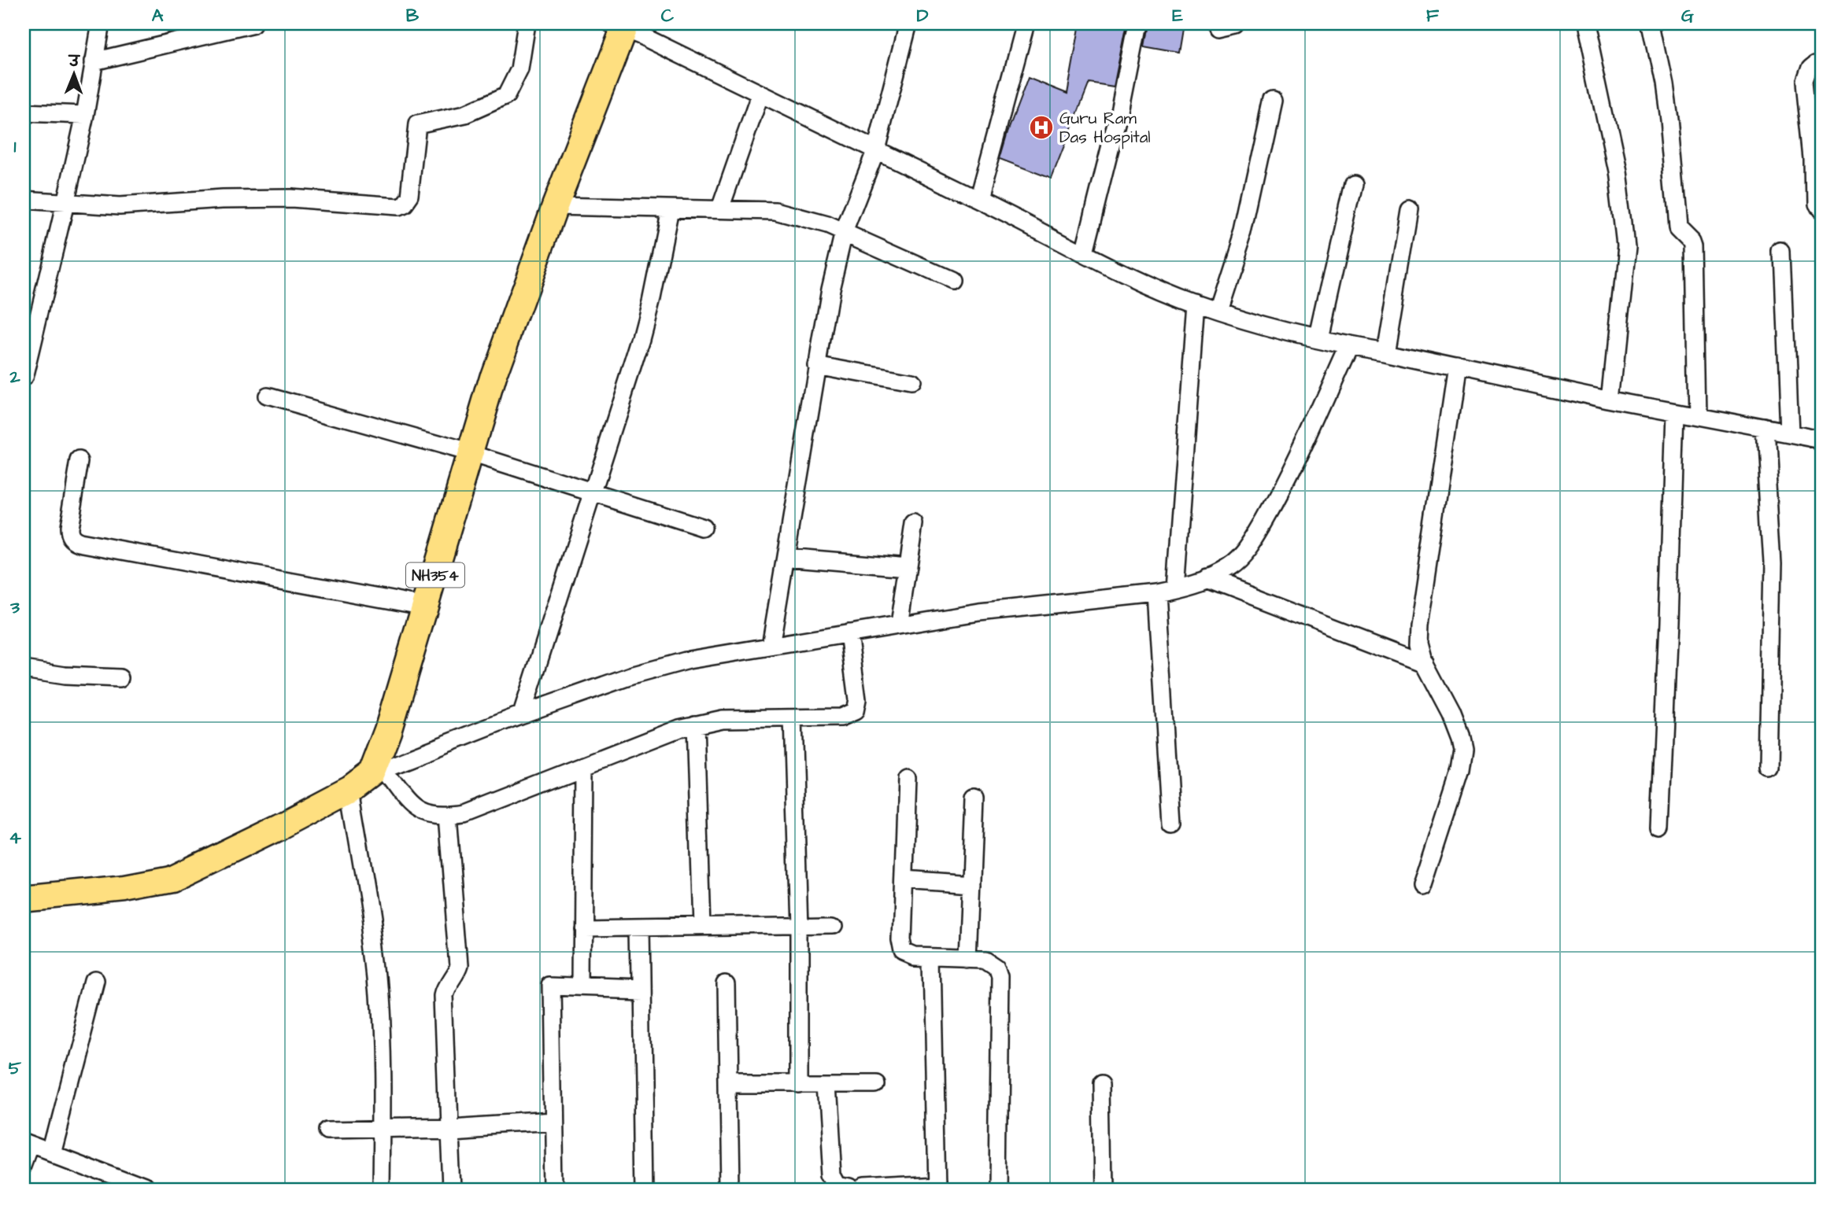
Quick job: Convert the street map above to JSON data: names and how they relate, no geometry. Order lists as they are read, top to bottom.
{
  "streets": {
    "highway": ["NH354"]
  },
  "places": {
    "hospital": ["Guru Ram Das Hospital"]
  },
  "north": "top",
  "grid": {
    "columns": [
      "A",
      "B",
      "C",
      "D",
      "E",
      "F",
      "G"
    ],
    "rows": [
      "1",
      "2",
      "3",
      "4",
      "5"
    ]
  }
}
